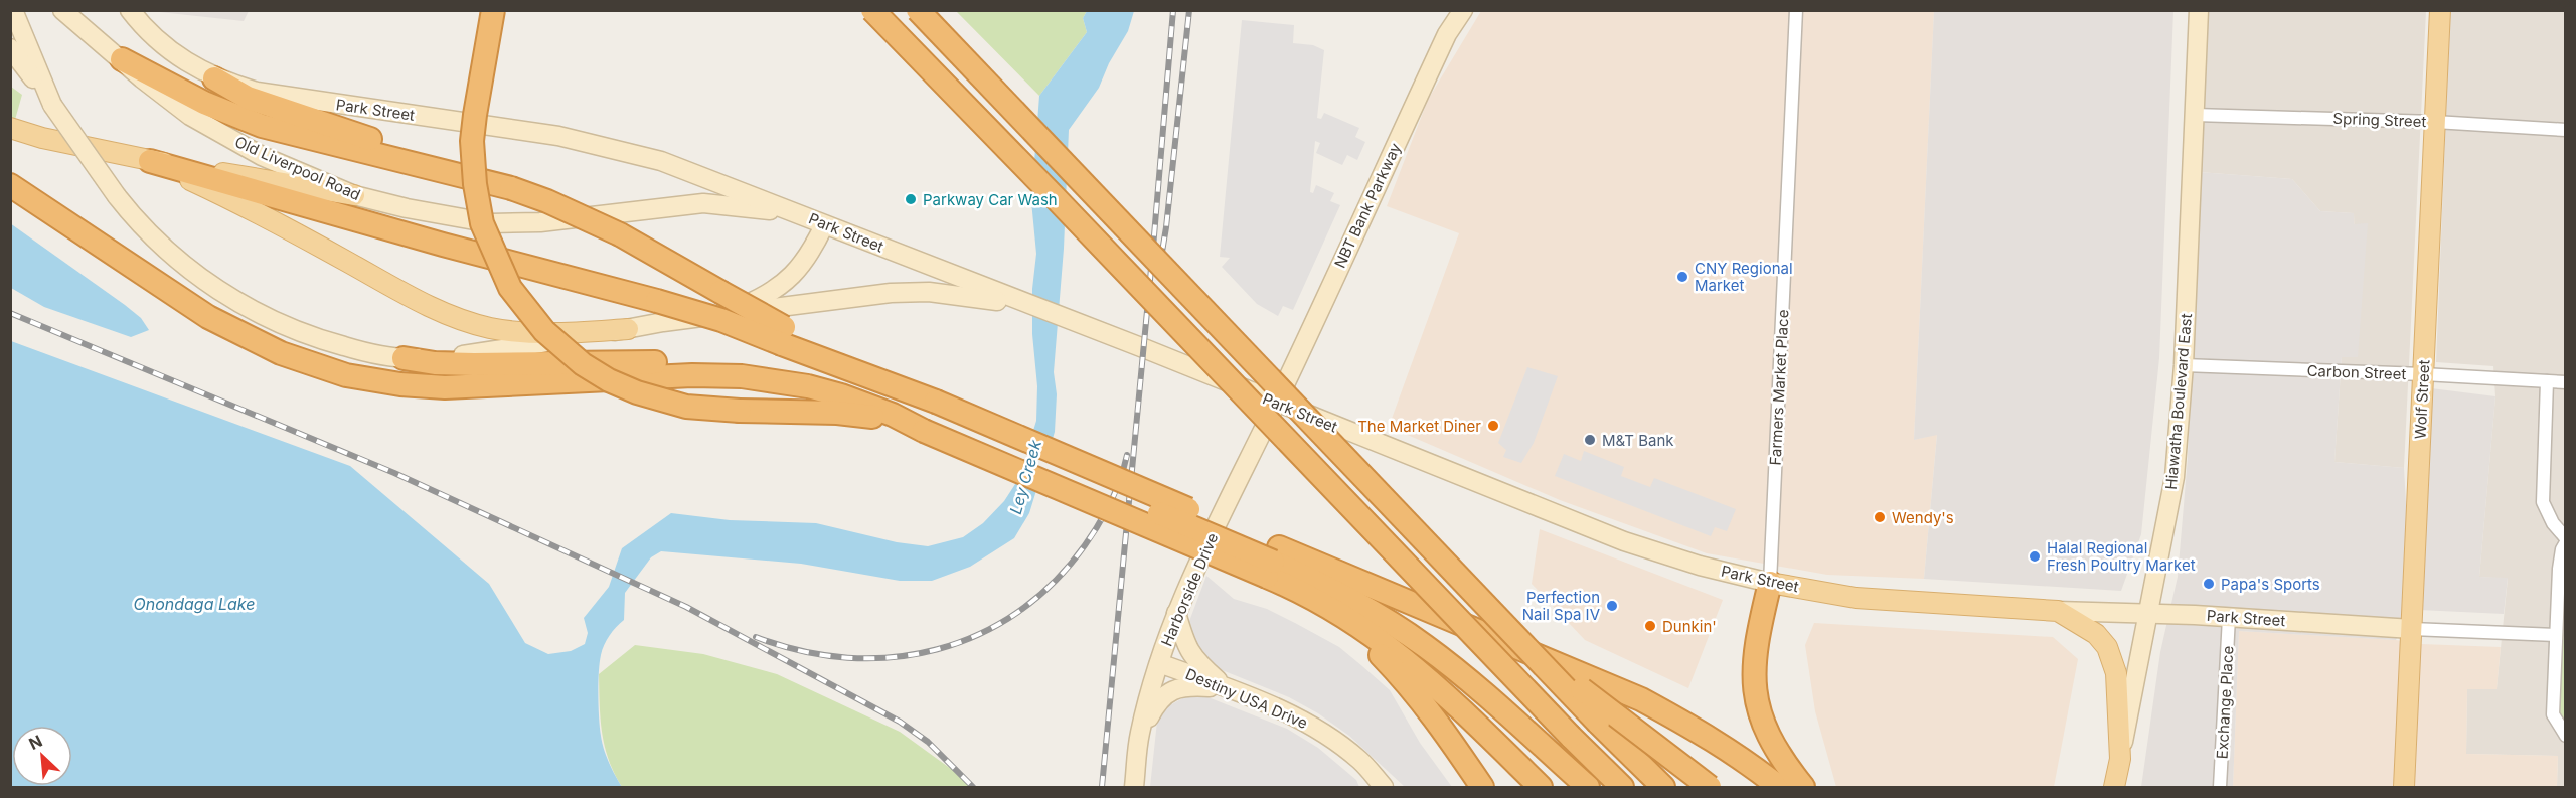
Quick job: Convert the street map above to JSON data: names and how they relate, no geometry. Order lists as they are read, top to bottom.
{
  "streets": {
    "main road": [
      "Park Street",
      "Old Liverpool Road",
      "NBT Bank Parkway",
      "Wolf Street",
      "Hiawatha Boulevard East",
      "Harborside Drive",
      "Destiny USA Drive"
    ],
    "street": [
      "Spring Street",
      "Carbon Street",
      "Farmers Market Place",
      "Exchange Place"
    ]
  },
  "crossings": [
    ["Park Street", "Old Liverpool Road"],
    ["Park Street", "NBT Bank Parkway"],
    ["Park Street", "Farmers Market Place"],
    ["Park Street", "Wolf Street"],
    ["Park Street", "Hiawatha Boulevard East"],
    ["Park Street", "Harborside Drive"],
    ["Park Street", "Exchange Place"],
    ["Spring Street", "Wolf Street"],
    ["Spring Street", "Hiawatha Boulevard East"],
    ["NBT Bank Parkway", "Harborside Drive"],
    ["Carbon Street", "Wolf Street"],
    ["Carbon Street", "Hiawatha Boulevard East"],
    ["Harborside Drive", "Destiny USA Drive"]
  ],
  "water": ["Ley Creek", "Onondaga Lake"],
  "places": [
    "Parkway Car Wash",
    "CNY Regional Market",
    "The Market Diner",
    "M&T Bank",
    "Wendy's",
    "Halal Regional Fresh Poultry Market",
    "Papa's Sports",
    "Perfection Nail Spa IV",
    "Dunkin'"
  ],
  "north": "top left"
}
